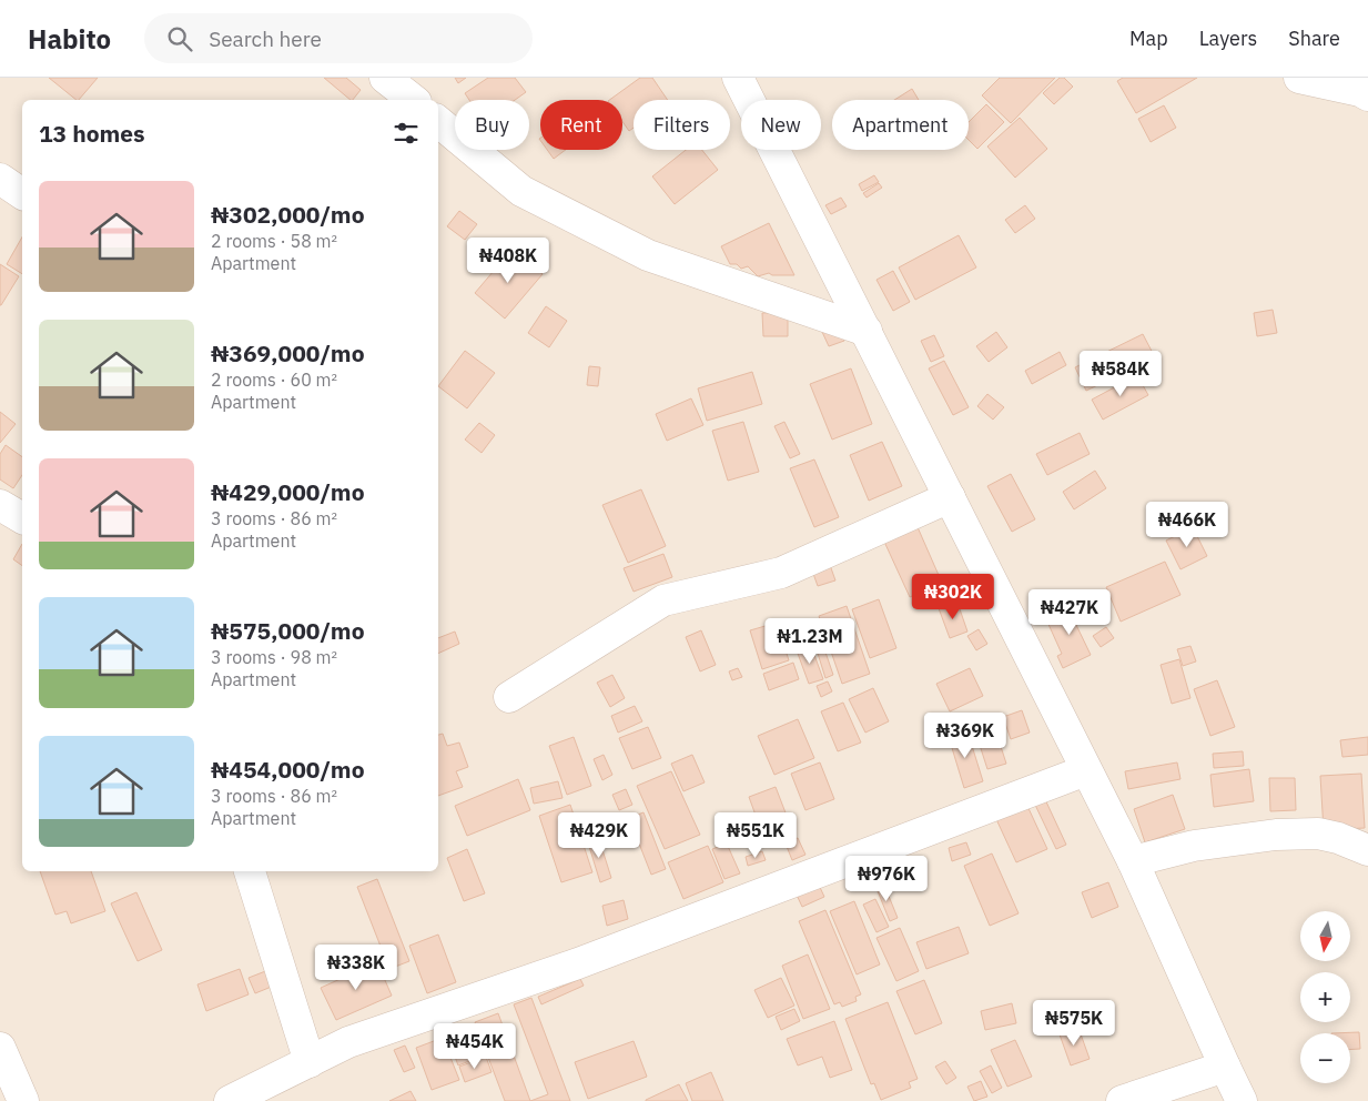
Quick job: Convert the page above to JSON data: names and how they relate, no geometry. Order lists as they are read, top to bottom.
{
  "north": "bottom",
  "page": {
    "header": "Habito",
    "search": "Search here",
    "nav": ["Map", "Layers", "Share"],
    "chip": [
      "Buy",
      "Rent",
      "Filters",
      "New",
      "Apartment"
    ],
    "heading": "13 homes",
    "list": [
      {
        "name": "₦302,000/mo",
        "note": "2 rooms · 58 m² · Apartment"
      },
      {
        "name": "₦369,000/mo",
        "note": "2 rooms · 60 m² · Apartment"
      },
      {
        "name": "₦429,000/mo",
        "note": "3 rooms · 86 m² · Apartment"
      },
      {
        "name": "₦575,000/mo",
        "note": "3 rooms · 98 m² · Apartment"
      },
      {
        "name": "₦454,000/mo",
        "note": "3 rooms · 86 m² · Apartment"
      }
    ],
    "price": [
      "₦408K",
      "₦584K",
      "₦466K",
      "₦302K",
      "₦427K",
      "₦1.23M",
      "₦369K",
      "₦429K",
      "₦551K",
      "₦976K",
      "₦338K",
      "₦575K",
      "₦454K"
    ],
    "map_buttons": ["+", "−"]
  }
}
